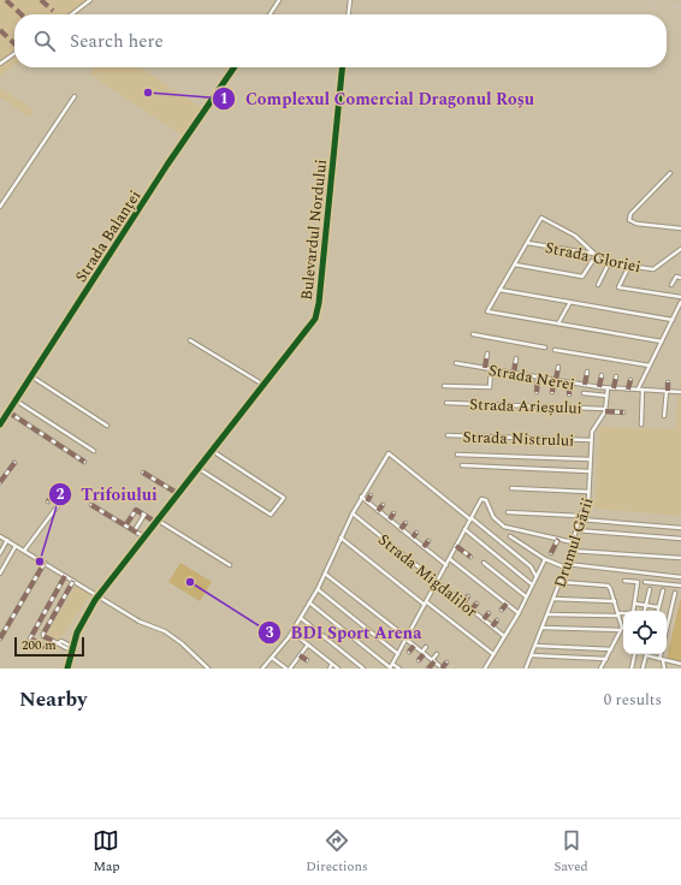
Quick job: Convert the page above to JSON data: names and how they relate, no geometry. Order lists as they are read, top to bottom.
{
  "streets": {
    "street": [
      "Bulevardul Nordului",
      "Strada Balanței",
      "Strada Gloriei",
      "Strada Nerei",
      "Strada Arieșului",
      "Strada Nistrului",
      "Drumul Gării",
      "Strada Migdalilor"
    ]
  },
  "crossings": [
    ["Strada Arieșului", "Drumul Gării"],
    ["Strada Nistrului", "Drumul Gării"]
  ],
  "places": ["Complexul Comercial Dragonul Roșu", "Trifoiului", "BDI Sport Arena"],
  "scale_bar": "200 m",
  "page": {
    "search": "Search here",
    "scale": "200 m",
    "heading": ["Nearby", "0 results"],
    "nav": ["Map", "Directions", "Saved"]
  }
}
